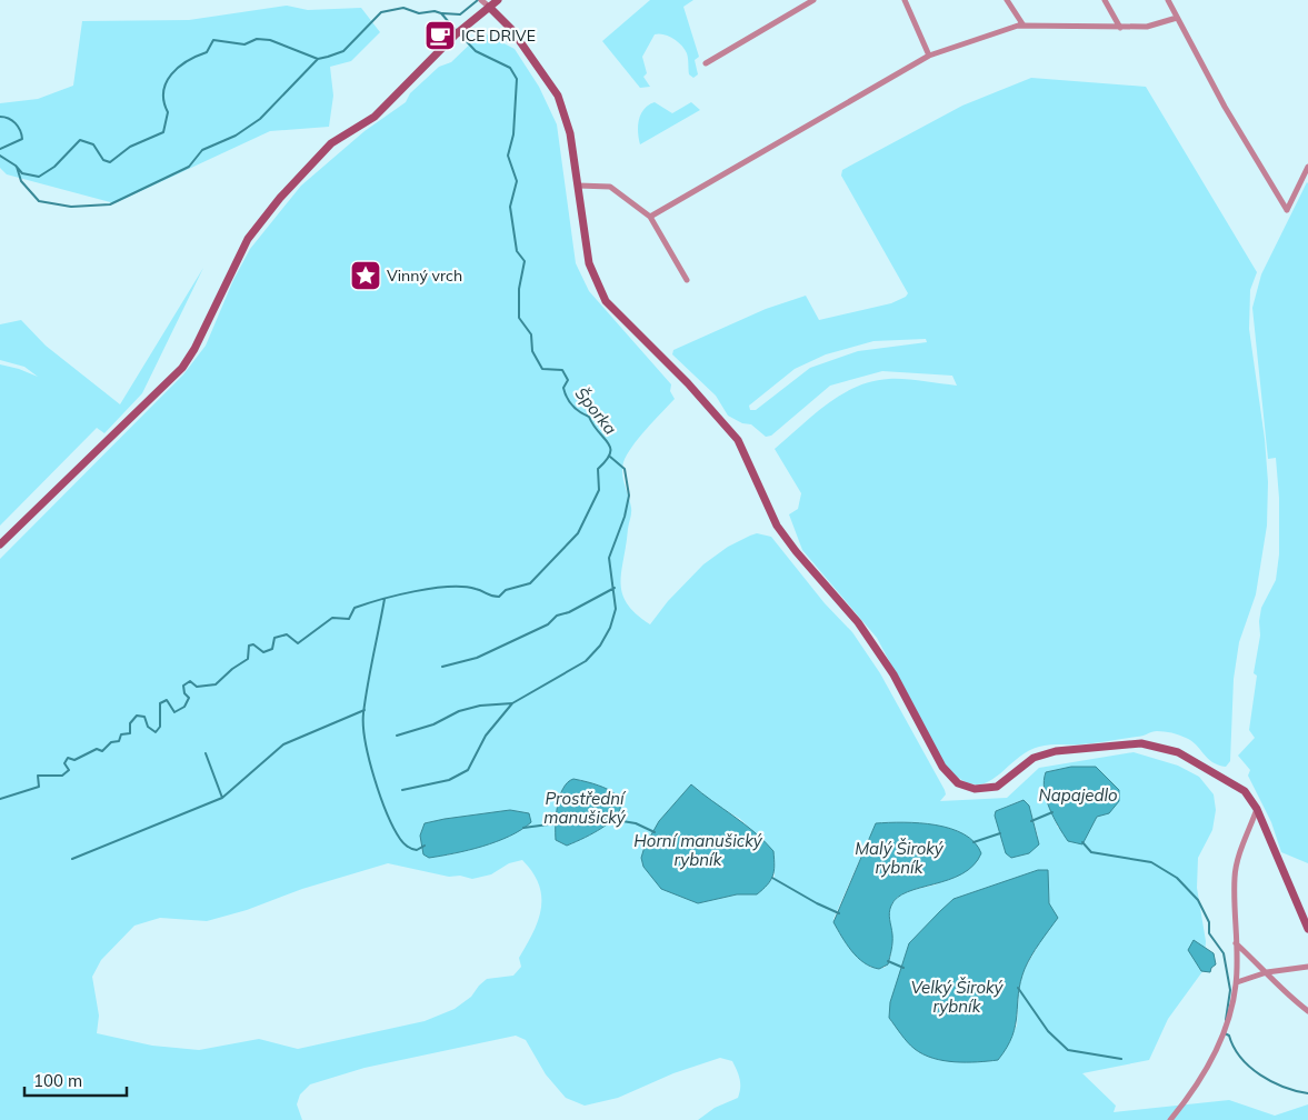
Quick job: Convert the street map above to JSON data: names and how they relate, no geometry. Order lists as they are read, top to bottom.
{
  "water": [
    "Šporka",
    "Napajedlo",
    "Prostřední manušický",
    "Horní manušický rybník",
    "Malý Široký rybník",
    "Velký Široký rybník"
  ],
  "places": {
    "cafe": ["ICE DRIVE"],
    "place": ["Vinný vrch"]
  },
  "scale_bar": "100 m"
}
